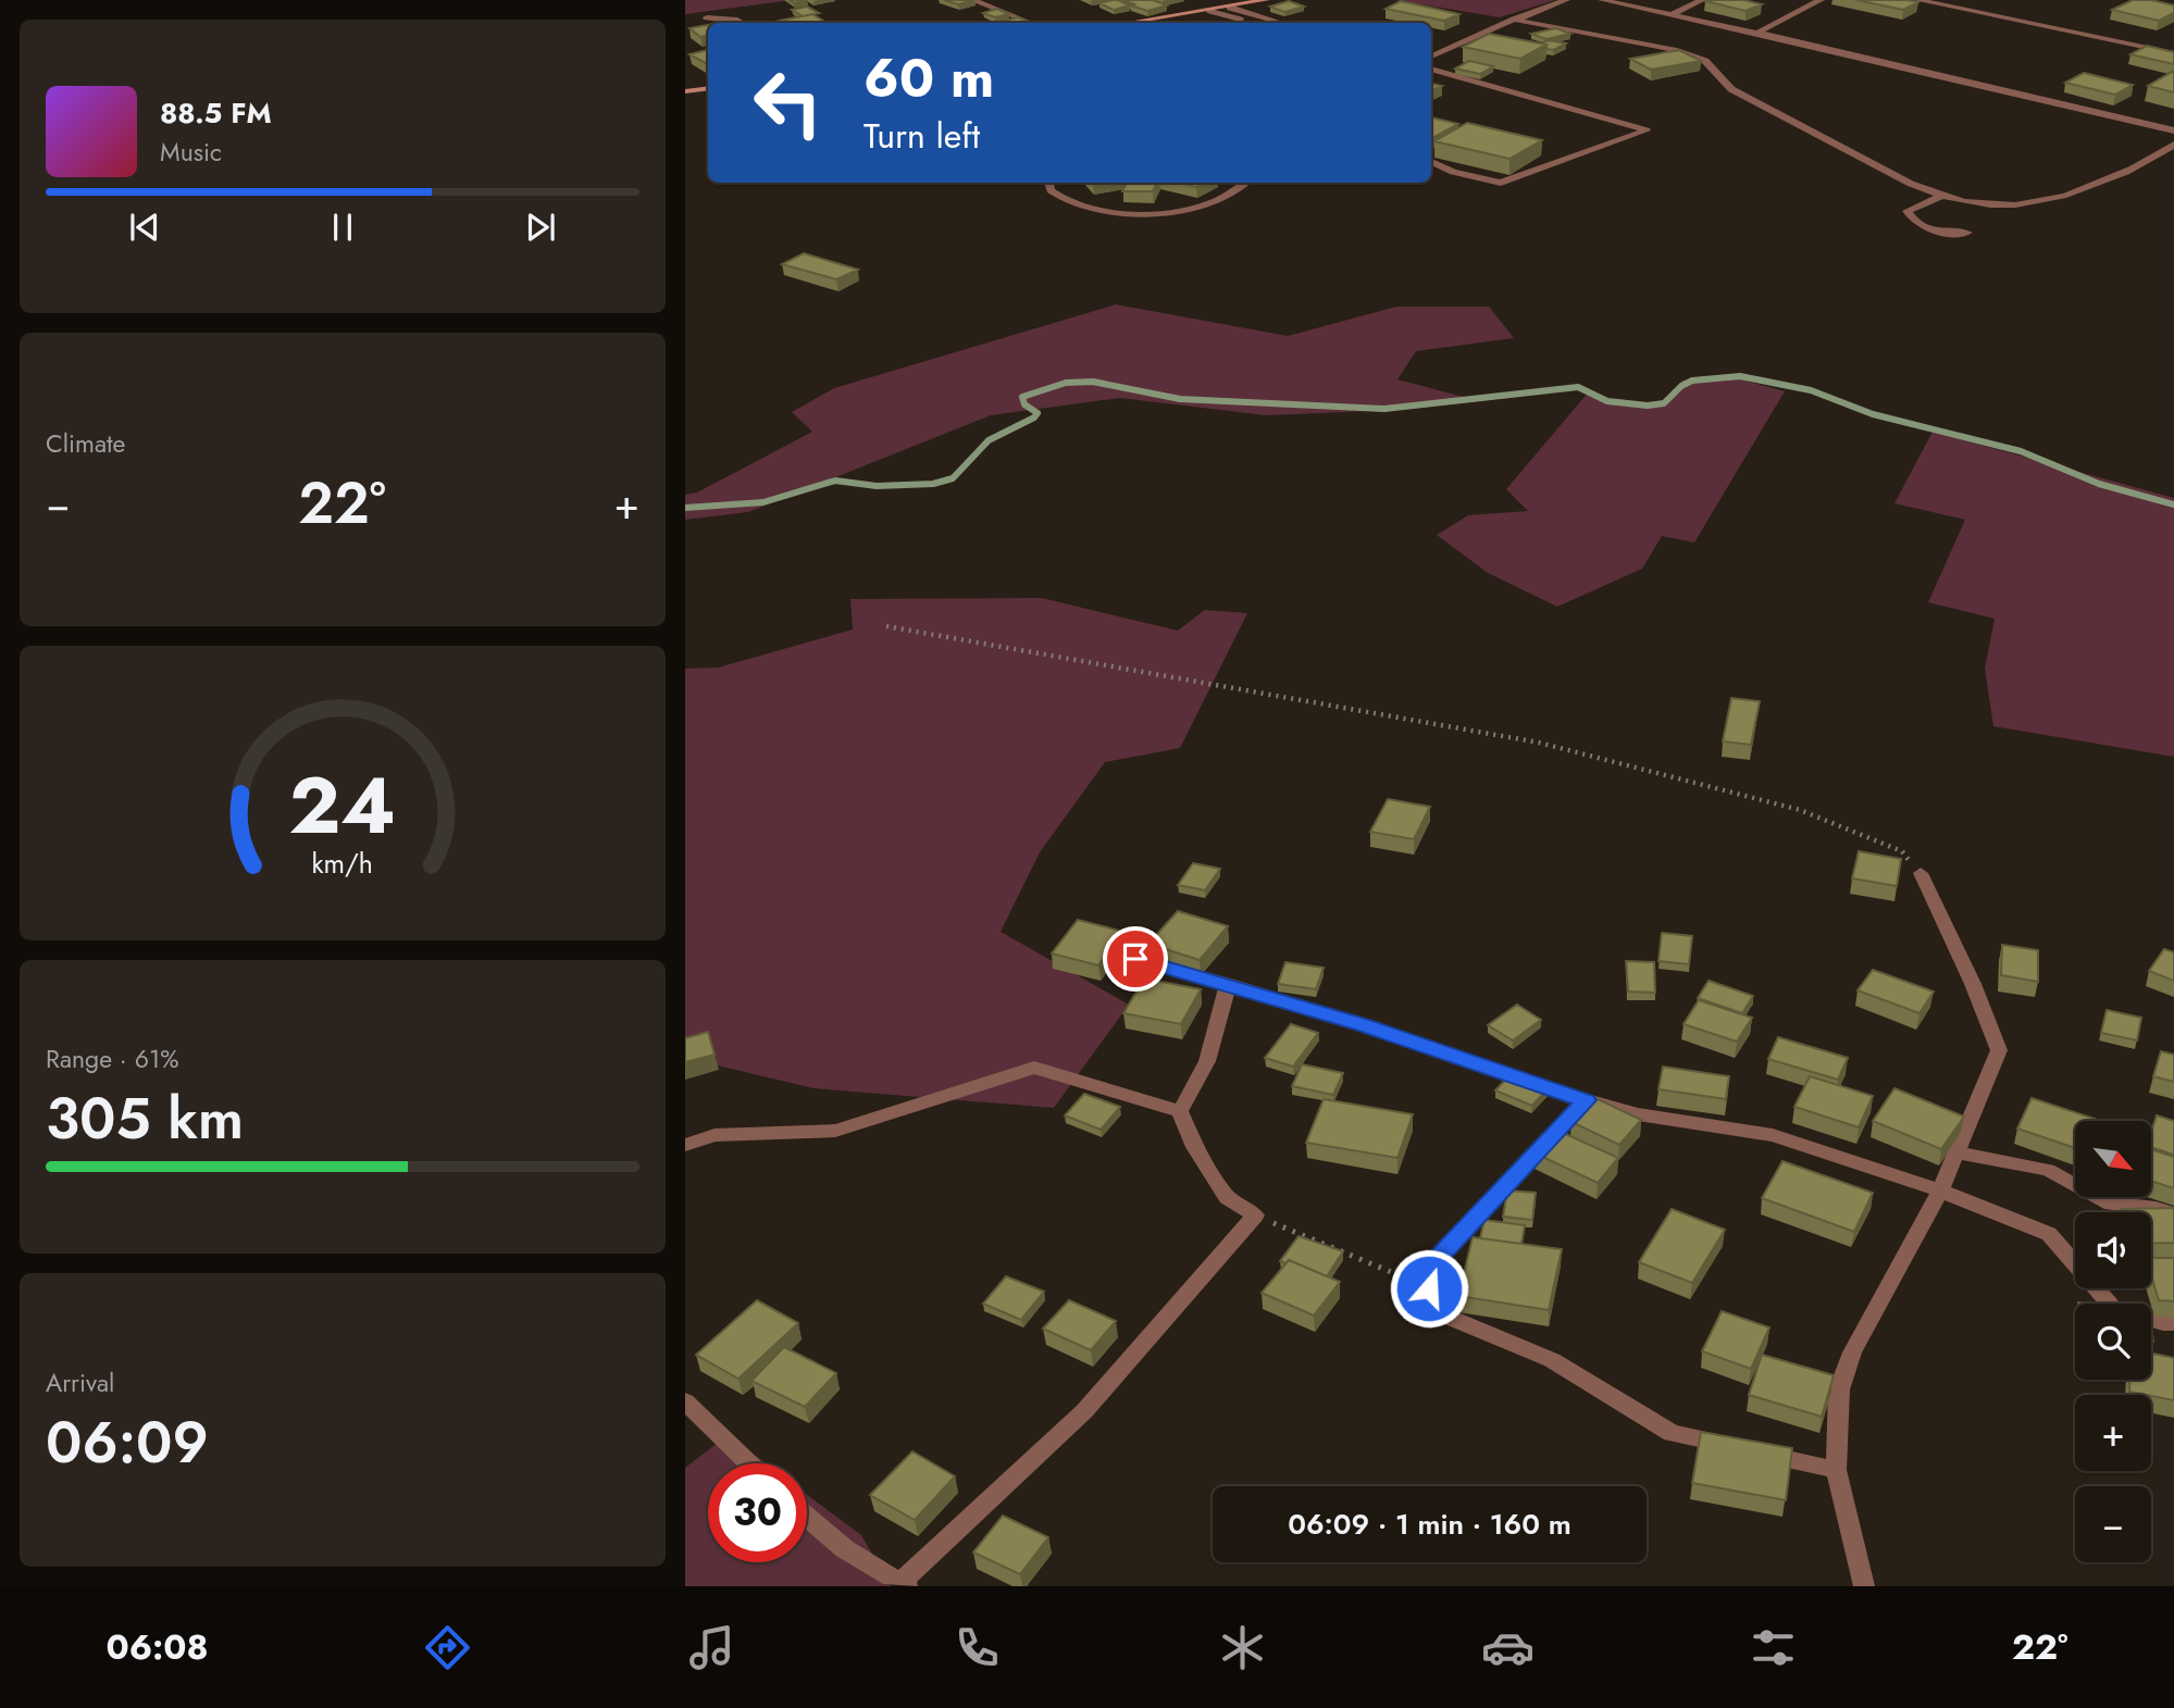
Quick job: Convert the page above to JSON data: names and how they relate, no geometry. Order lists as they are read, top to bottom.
{
  "north": "bottom right",
  "page": {
    "turn": ["60 m", "Turn left"],
    "song": ["88.5 FM", "Music"],
    "tile": [
      "Climate",
      ["Range · 61%", "305 km"],
      ["Arrival", "06:09"]
    ],
    "heat": ["−", "22°", "+"],
    "map_buttons": ["+", "−"],
    "limit": "30",
    "trip": "06:09 · 1 min · 160 m",
    "tabs": ["06:08", "22°"],
    "gauge": ["24", "km/h"]
  }
}
